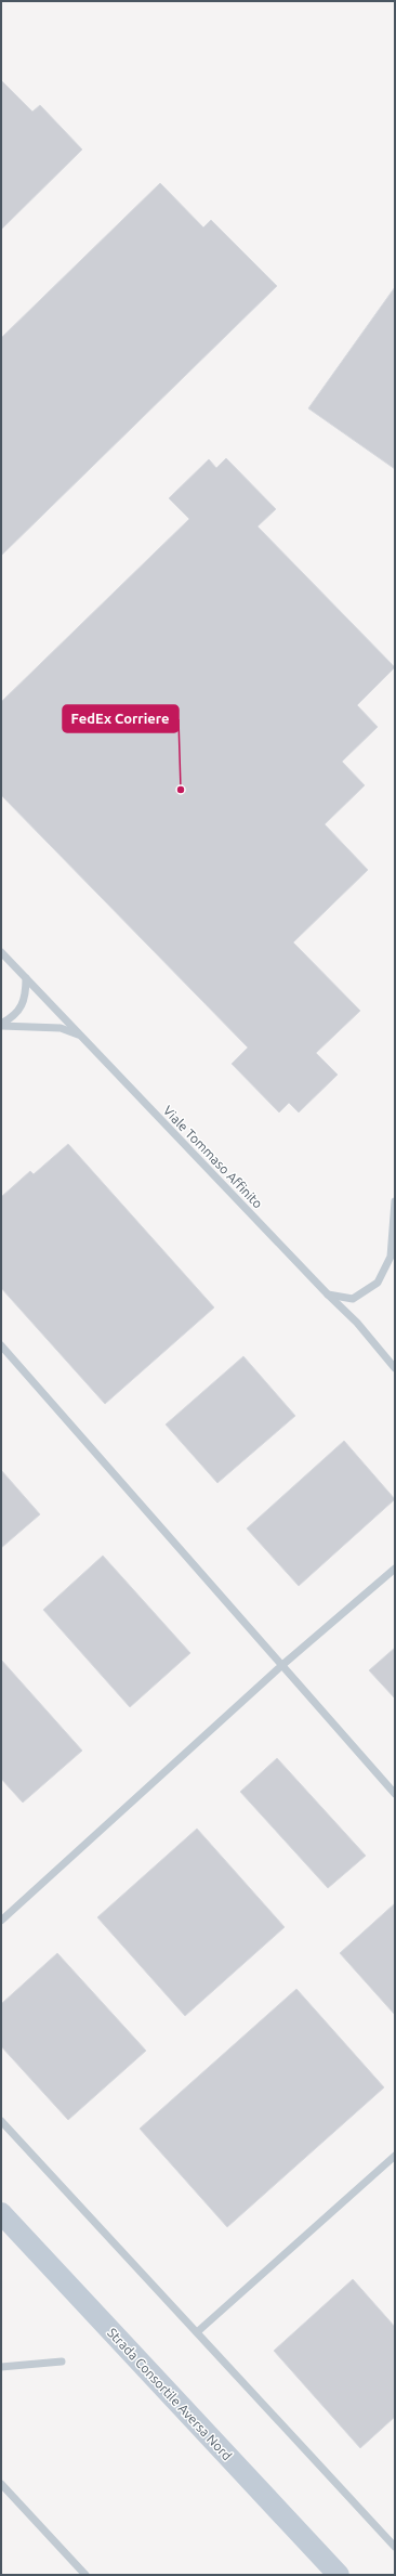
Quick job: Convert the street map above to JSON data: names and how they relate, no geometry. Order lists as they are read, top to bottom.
{
  "streets": {
    "street": ["Strada Consortile Aversa Nord"],
    "lane": ["Viale Tommaso Affinito"]
  },
  "places": ["FedEx Corriere"]
}
